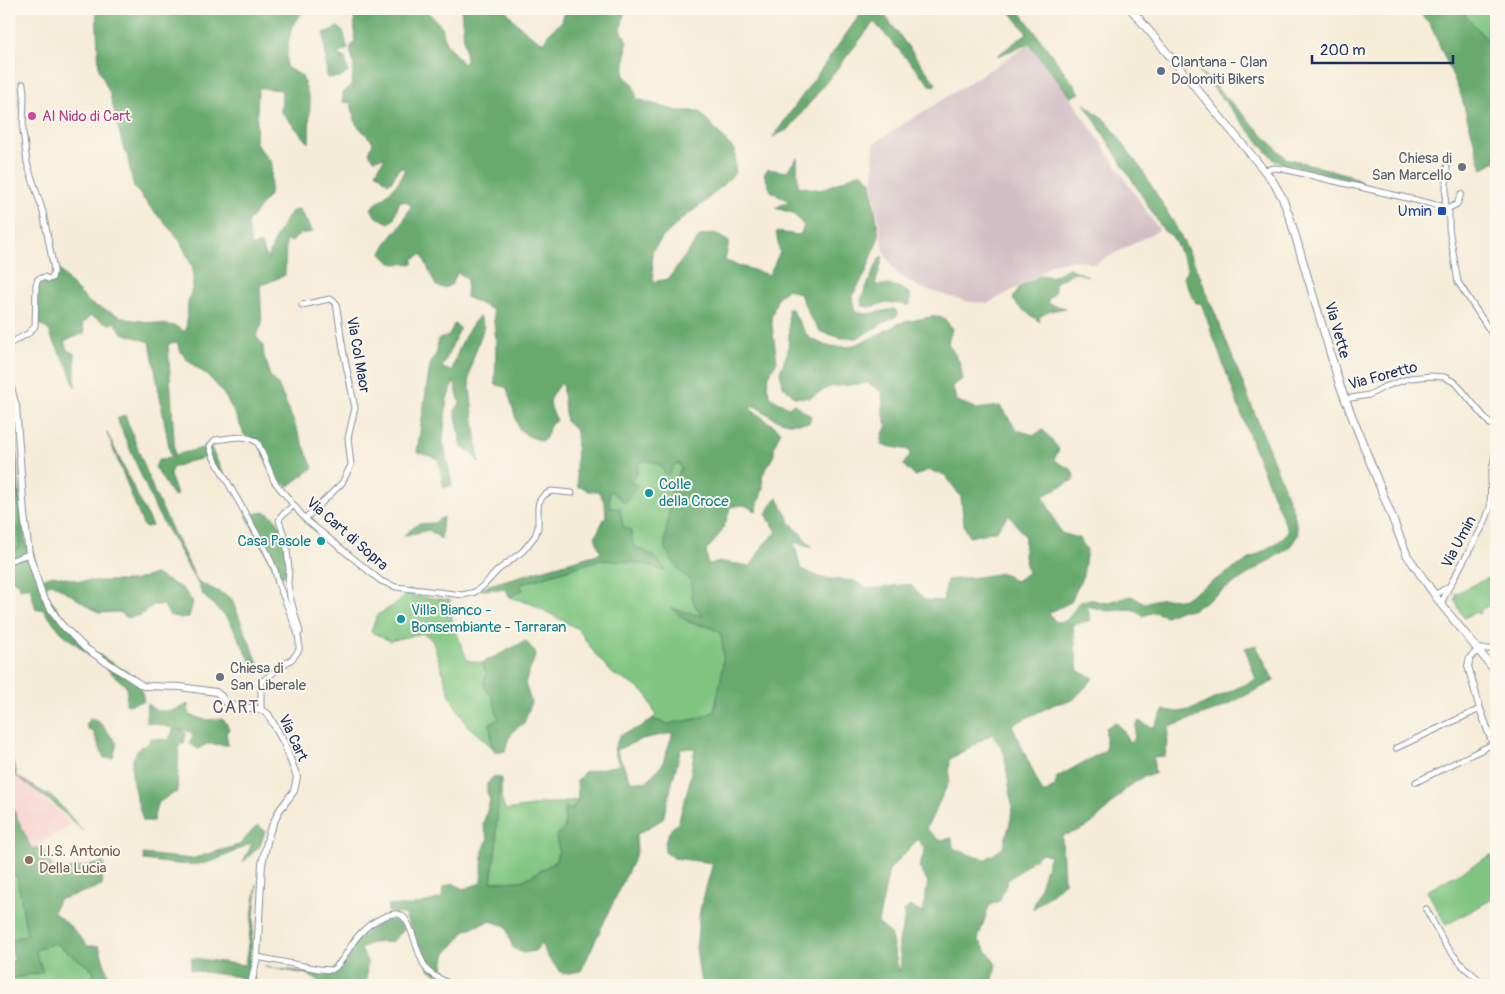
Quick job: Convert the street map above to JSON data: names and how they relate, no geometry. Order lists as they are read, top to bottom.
{
  "streets": {
    "main road": ["Via Vette"],
    "street": [
      "Via Col Maor",
      "Via Foretto",
      "Via Cart di Sopra",
      "Via Umin",
      "Via Cart"
    ]
  },
  "crossings": [
    ["Via Vette", "Via Foretto"],
    ["Via Vette", "Via Umin"],
    ["Via Col Maor", "Via Cart di Sopra"]
  ],
  "districts": ["CART"],
  "places": {
    "other": [
      "Clantana - Clan Dolomiti Bikers",
      "Al Nido di Cart",
      "Chiesa di San Marcello",
      "Colle della Croce",
      "Casa Pasole",
      "Villa Bianco - Bonsembiante - Tarraran",
      "Chiesa di San Liberale",
      "I.I.S. Antonio Della Lucia"
    ],
    "transit": ["Umin"]
  },
  "scale_bar": "200 m"
}
